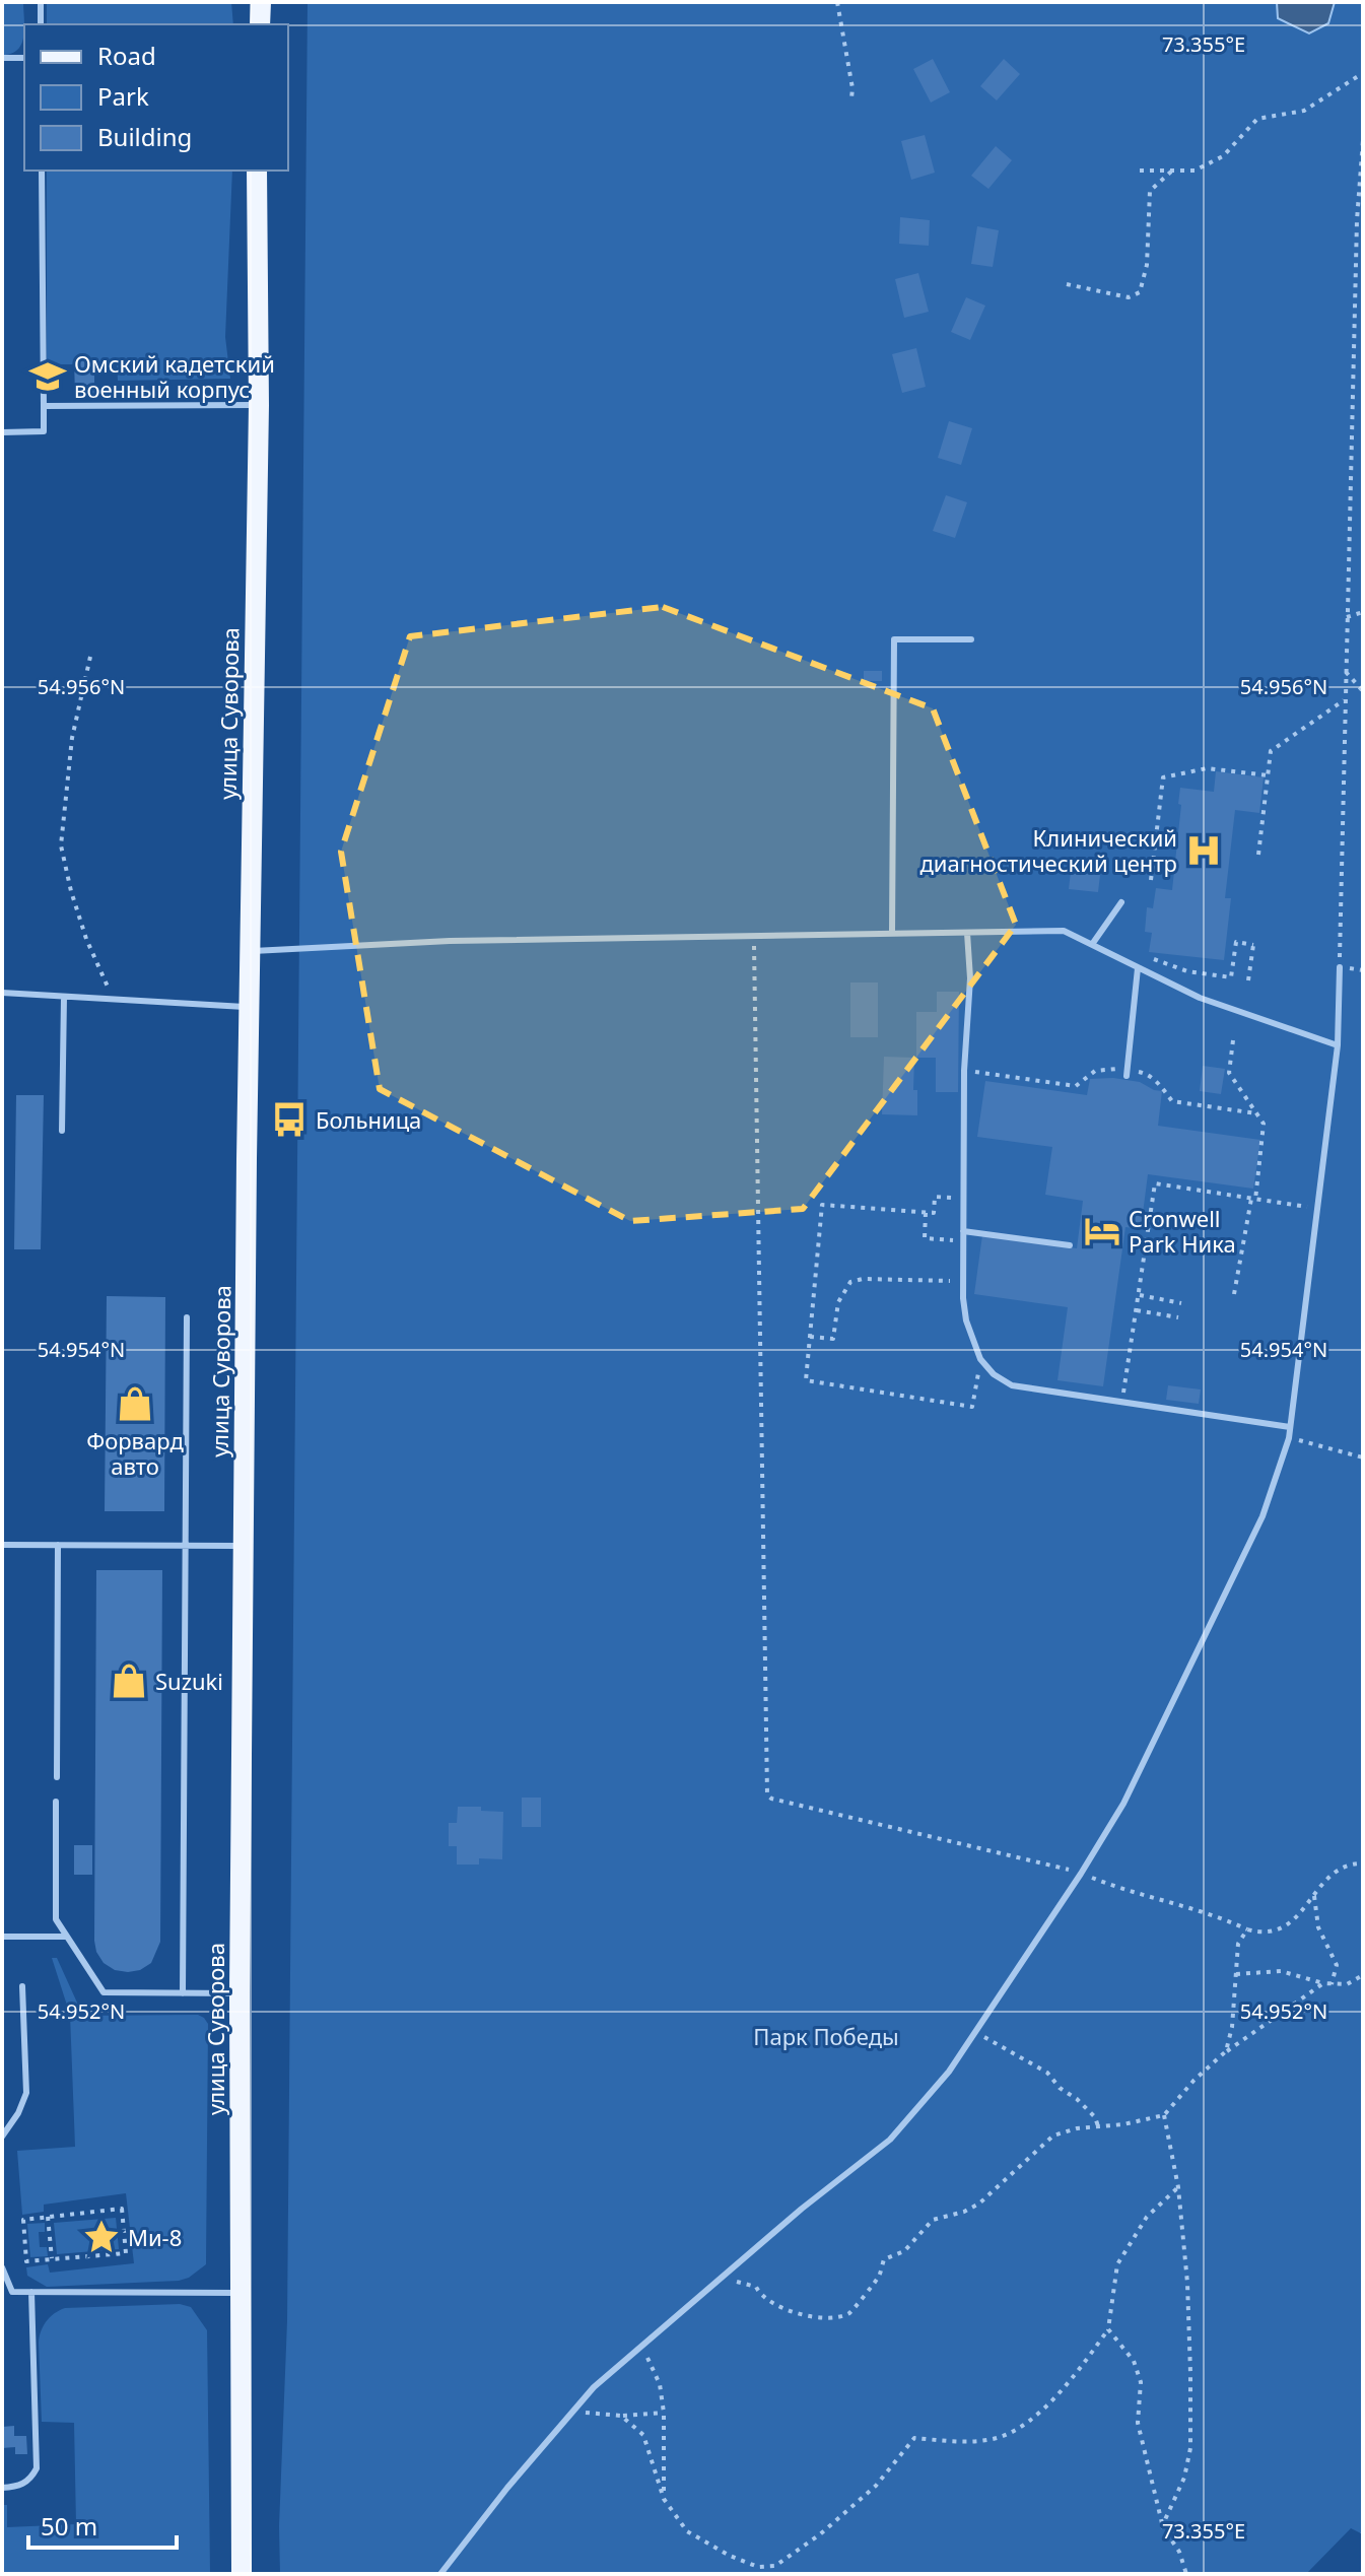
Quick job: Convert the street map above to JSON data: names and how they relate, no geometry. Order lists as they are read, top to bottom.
{
  "streets": {
    "main road": ["улица Суворова"]
  },
  "parks": ["Парк Победы"],
  "places": {
    "school or university": ["Омский кадетский военный корпус"],
    "hospital": ["Клинический диагностический центр"],
    "bus stop": ["Больница"],
    "hotel": ["Cronwell Park Ника"],
    "shop": ["Форвард авто", "Suzuki"],
    "place": ["Ми-8"]
  },
  "legend": ["Road", "Park", "Building"],
  "scale_bar": "50 m",
  "coordinates": [
    "73.355°E",
    "54.956°N",
    "54.954°N",
    "54.952°N"
  ]
}
